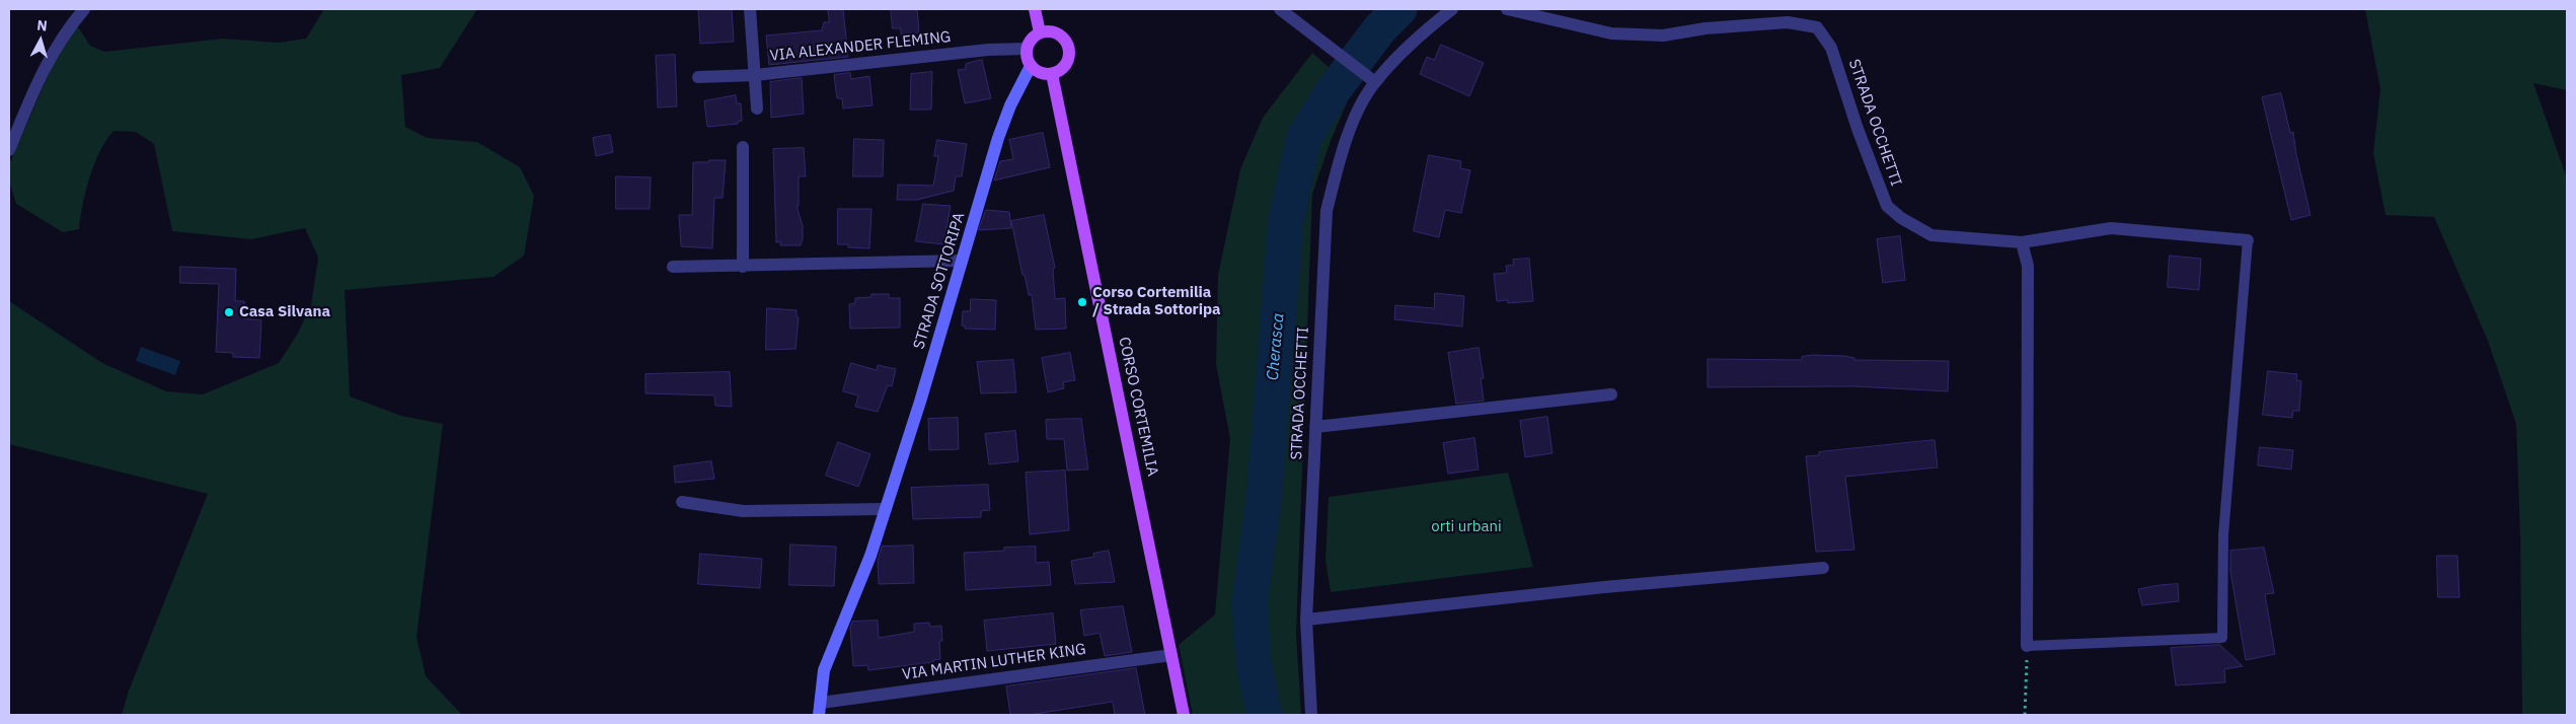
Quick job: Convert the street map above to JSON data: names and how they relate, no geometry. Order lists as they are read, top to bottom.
{
  "streets": {
    "main road": ["CORSO CORTEMILIA"],
    "street": [
      "VIA ALEXANDER FLEMING",
      "STRADA OCCHETTI",
      "STRADA SOTTORIPA",
      "VIA MARTIN LUTHER KING"
    ]
  },
  "crossings": [
    ["VIA ALEXANDER FLEMING", "STRADA SOTTORIPA"],
    ["VIA ALEXANDER FLEMING", "CORSO CORTEMILIA"],
    ["STRADA SOTTORIPA", "CORSO CORTEMILIA"],
    ["STRADA SOTTORIPA", "VIA MARTIN LUTHER KING"],
    ["CORSO CORTEMILIA", "VIA MARTIN LUTHER KING"]
  ],
  "water": ["Cherasca"],
  "parks": ["orti urbani"],
  "places": ["Corso Cortemilia / Strada Sottoripa", "Casa Silvana"],
  "north": "top"
}
